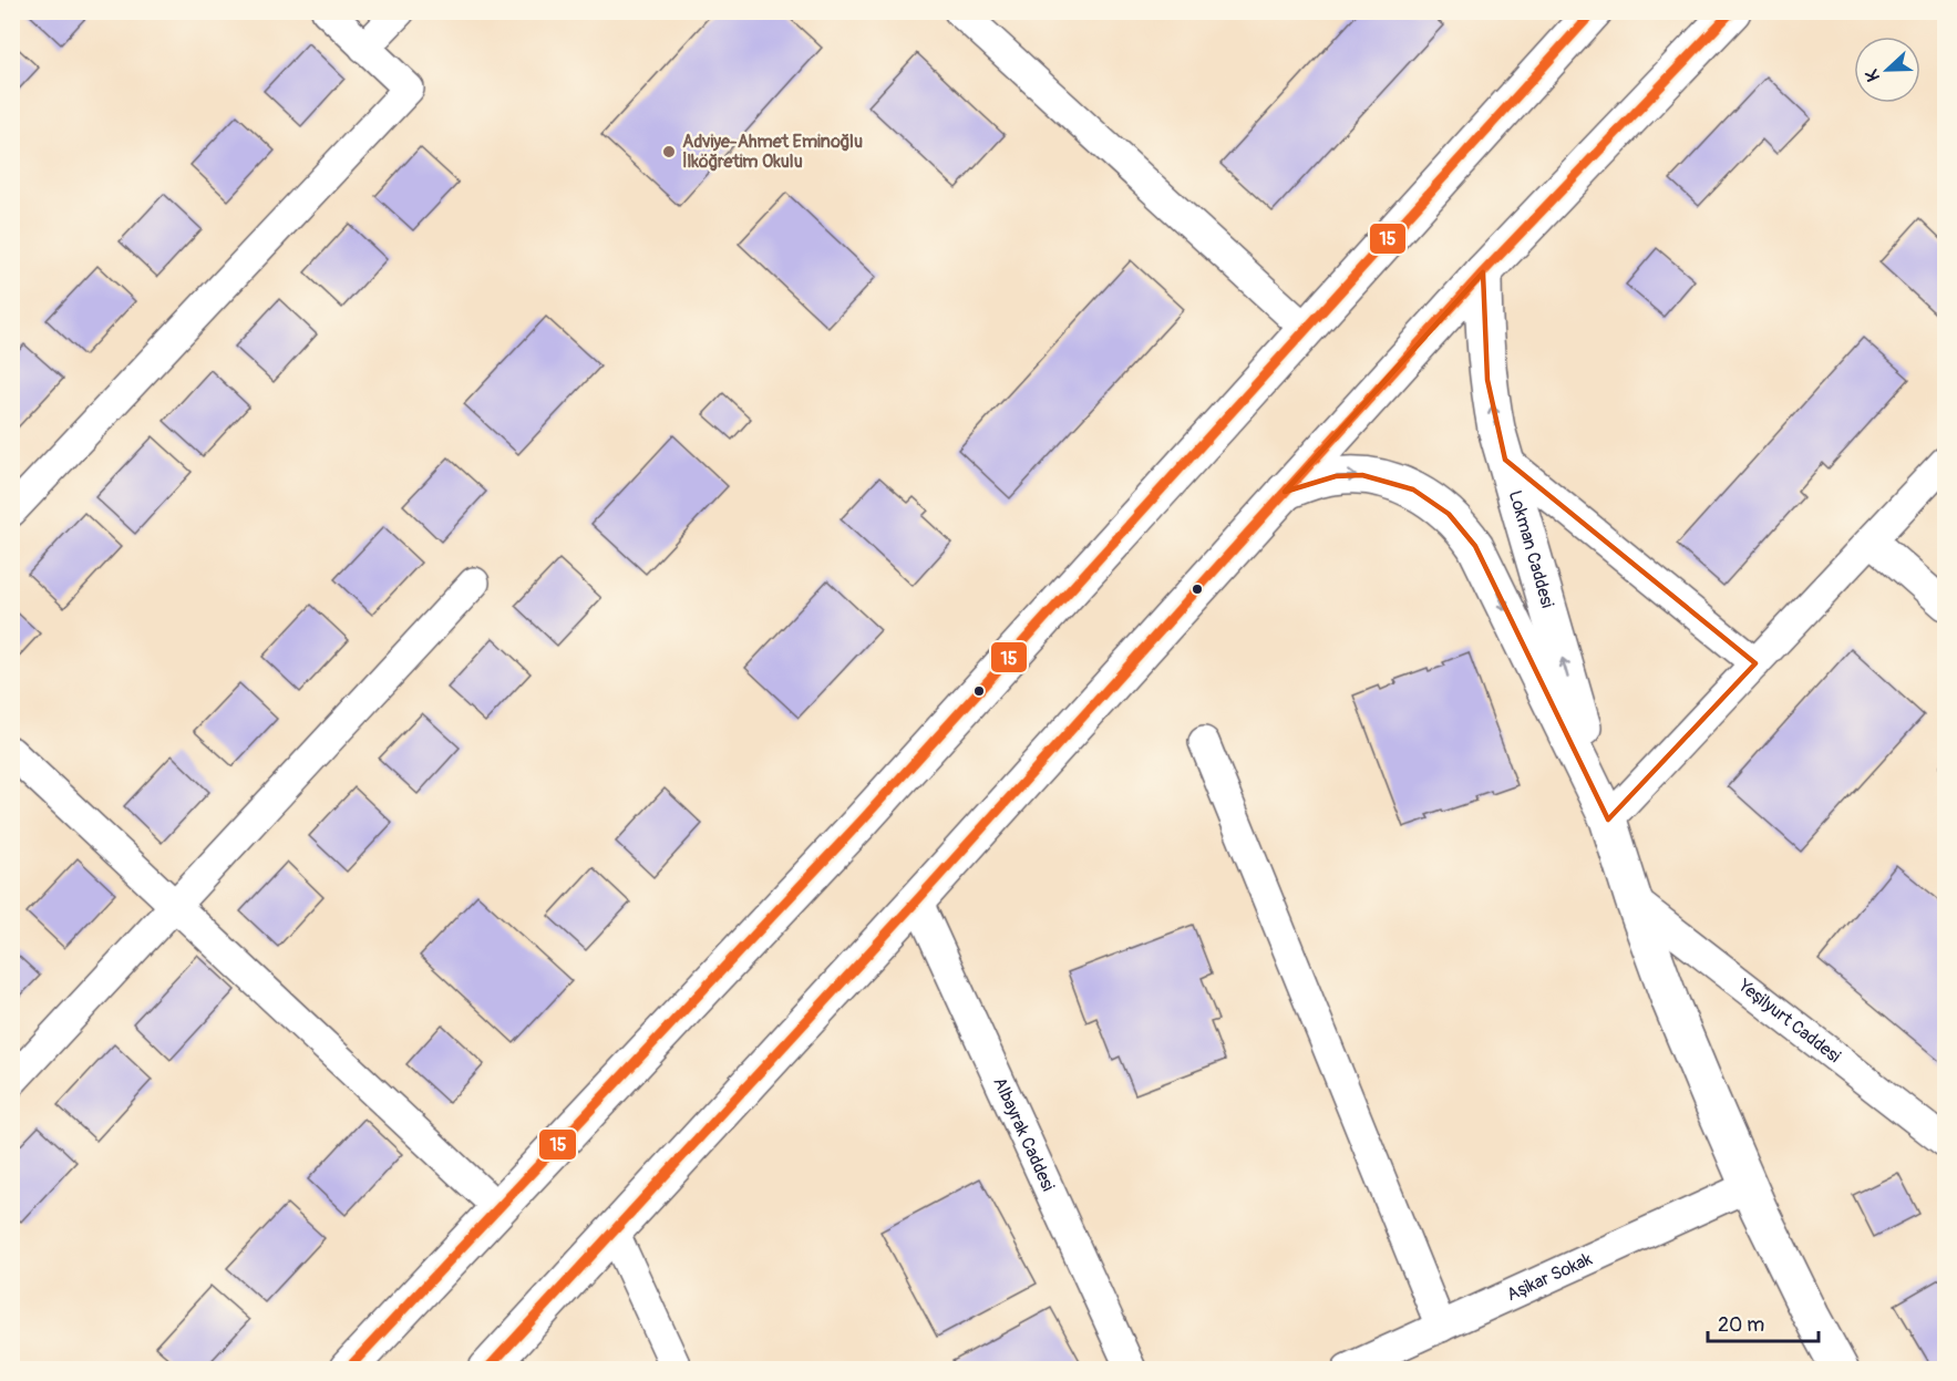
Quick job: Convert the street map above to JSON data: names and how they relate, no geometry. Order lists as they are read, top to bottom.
{
  "streets": {
    "main road": ["Lokman Caddesi"],
    "street": ["Yeşilyurt Caddesi", "Albayrak Caddesi", "Aşikar Sokak"]
  },
  "one_way": ["Lokman Caddesi"],
  "places": ["Adviye-Ahmet Eminoğlu İlköğretim Okulu"],
  "lines": ["transit line 15"],
  "scale_bar": "20 m",
  "north": "left"
}
